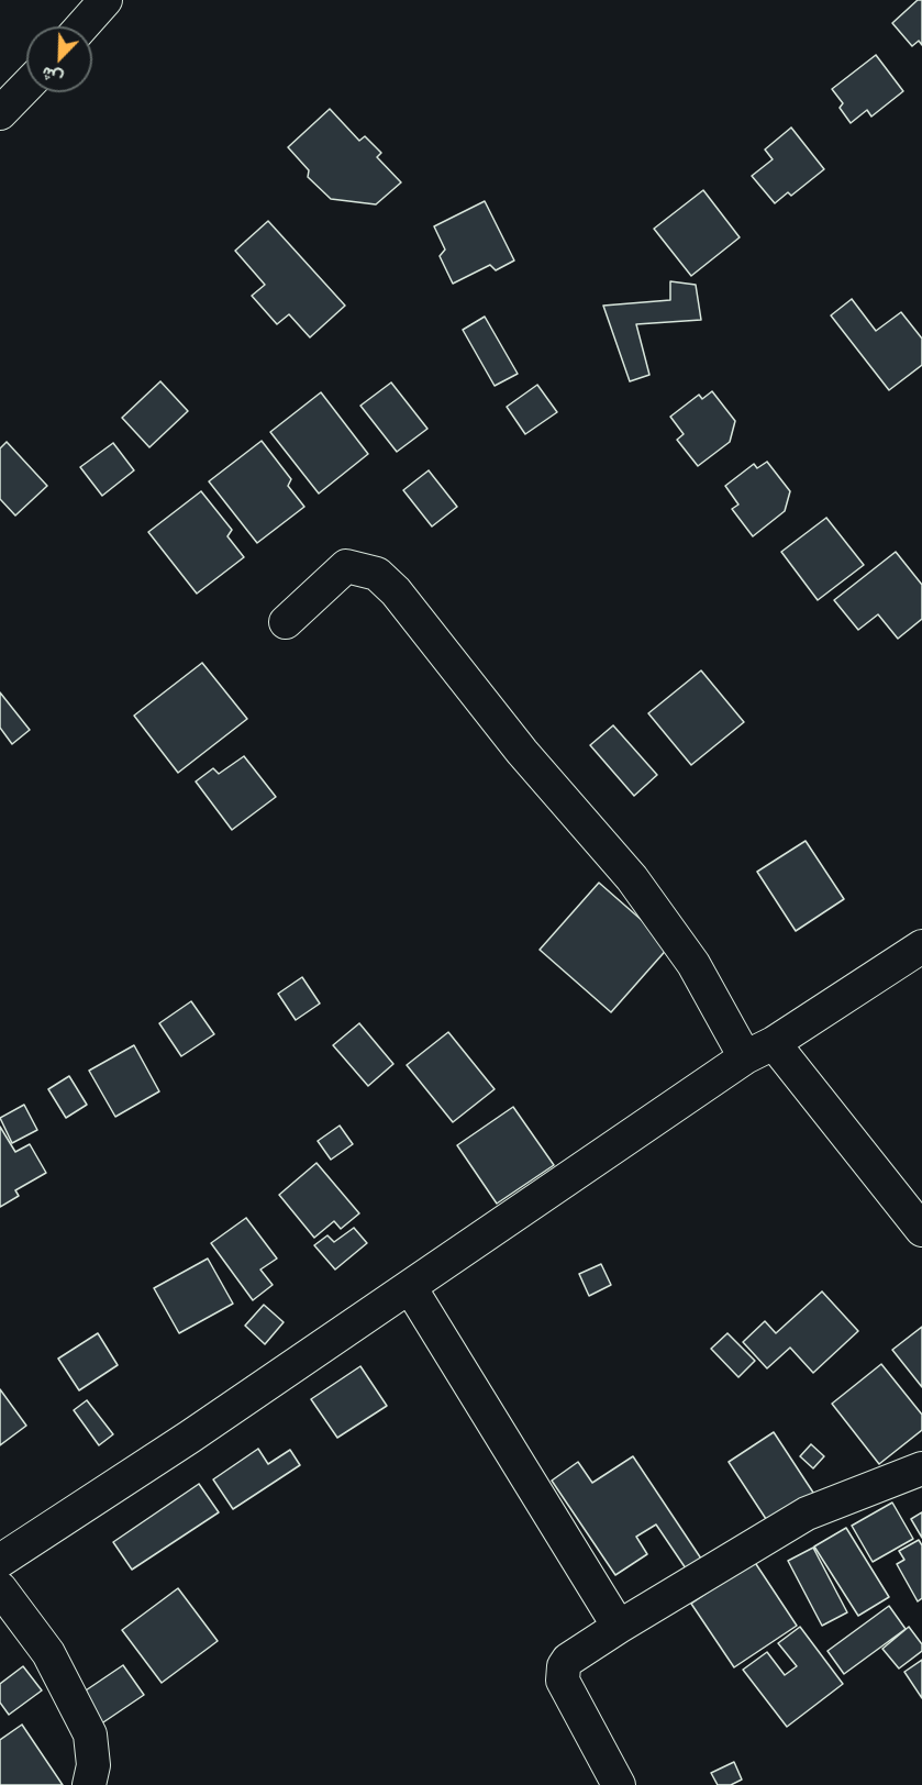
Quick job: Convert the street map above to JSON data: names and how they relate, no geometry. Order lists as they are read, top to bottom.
{
  "north": "bottom left"
}
